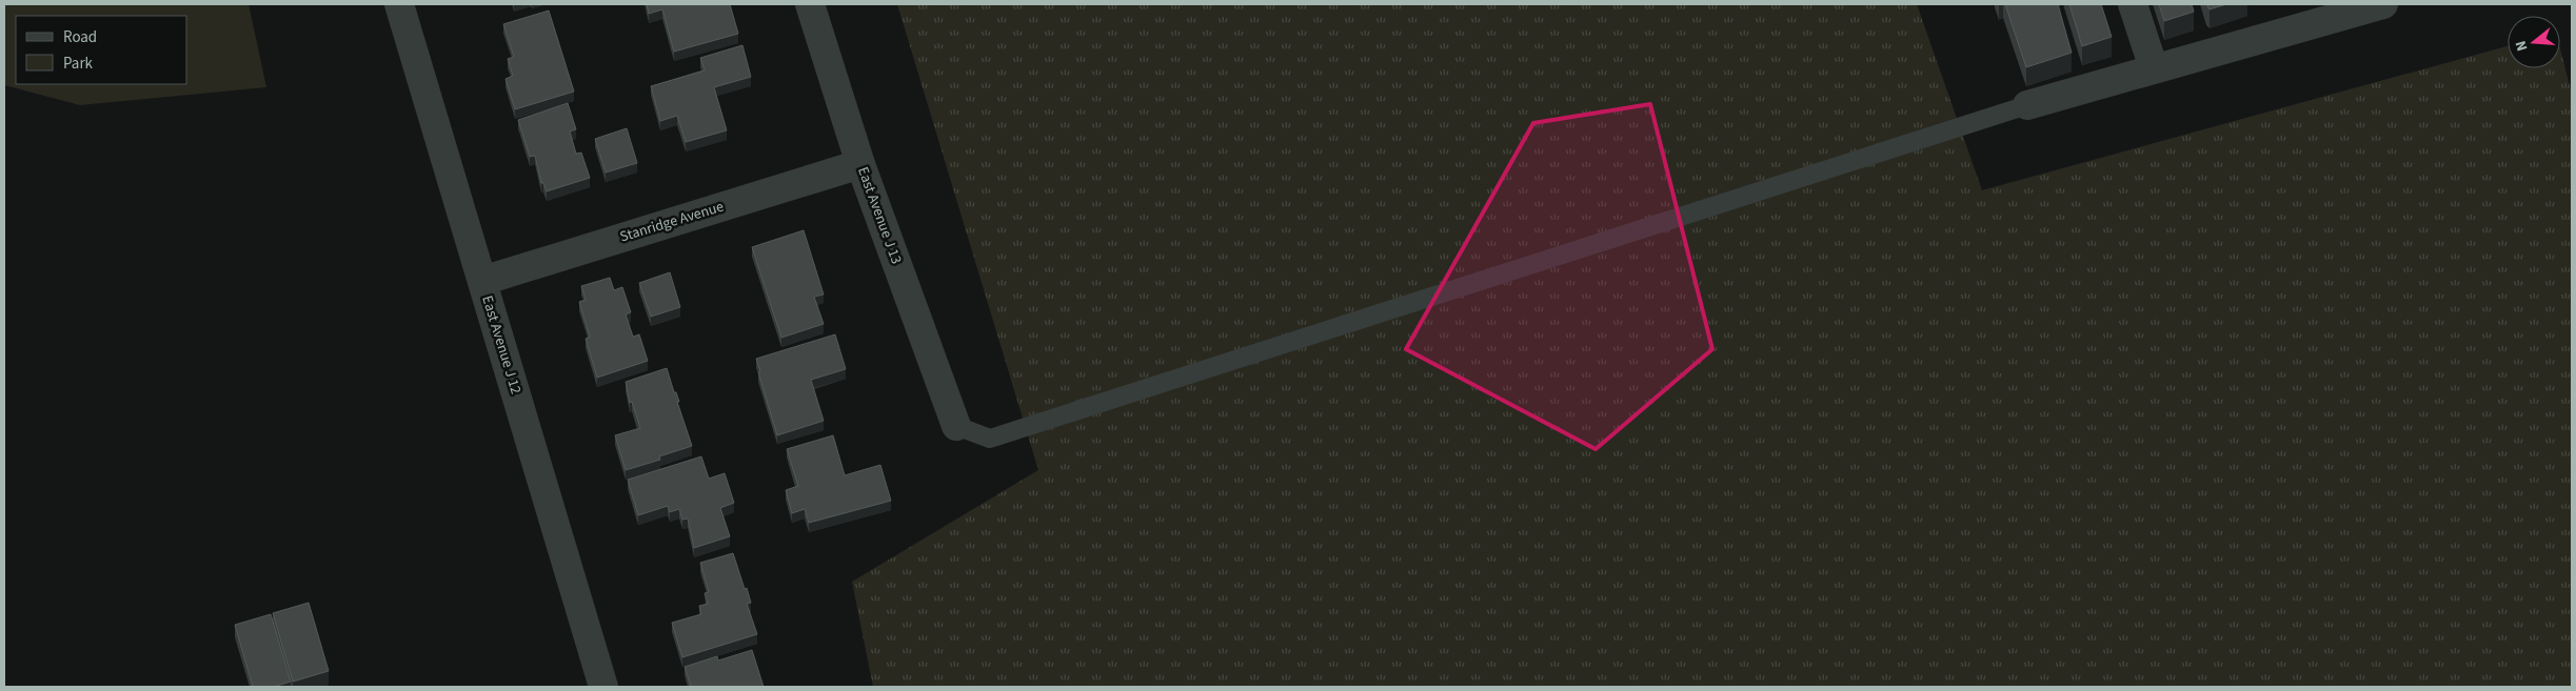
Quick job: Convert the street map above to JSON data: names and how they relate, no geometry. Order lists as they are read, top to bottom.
{
  "streets": {
    "street": ["East Avenue J 13", "Stanridge Avenue", "East Avenue J 12"]
  },
  "crossings": [
    ["East Avenue J 13", "Stanridge Avenue"],
    ["Stanridge Avenue", "East Avenue J 12"]
  ],
  "legend": ["Road", "Park"],
  "north": "left"
}
